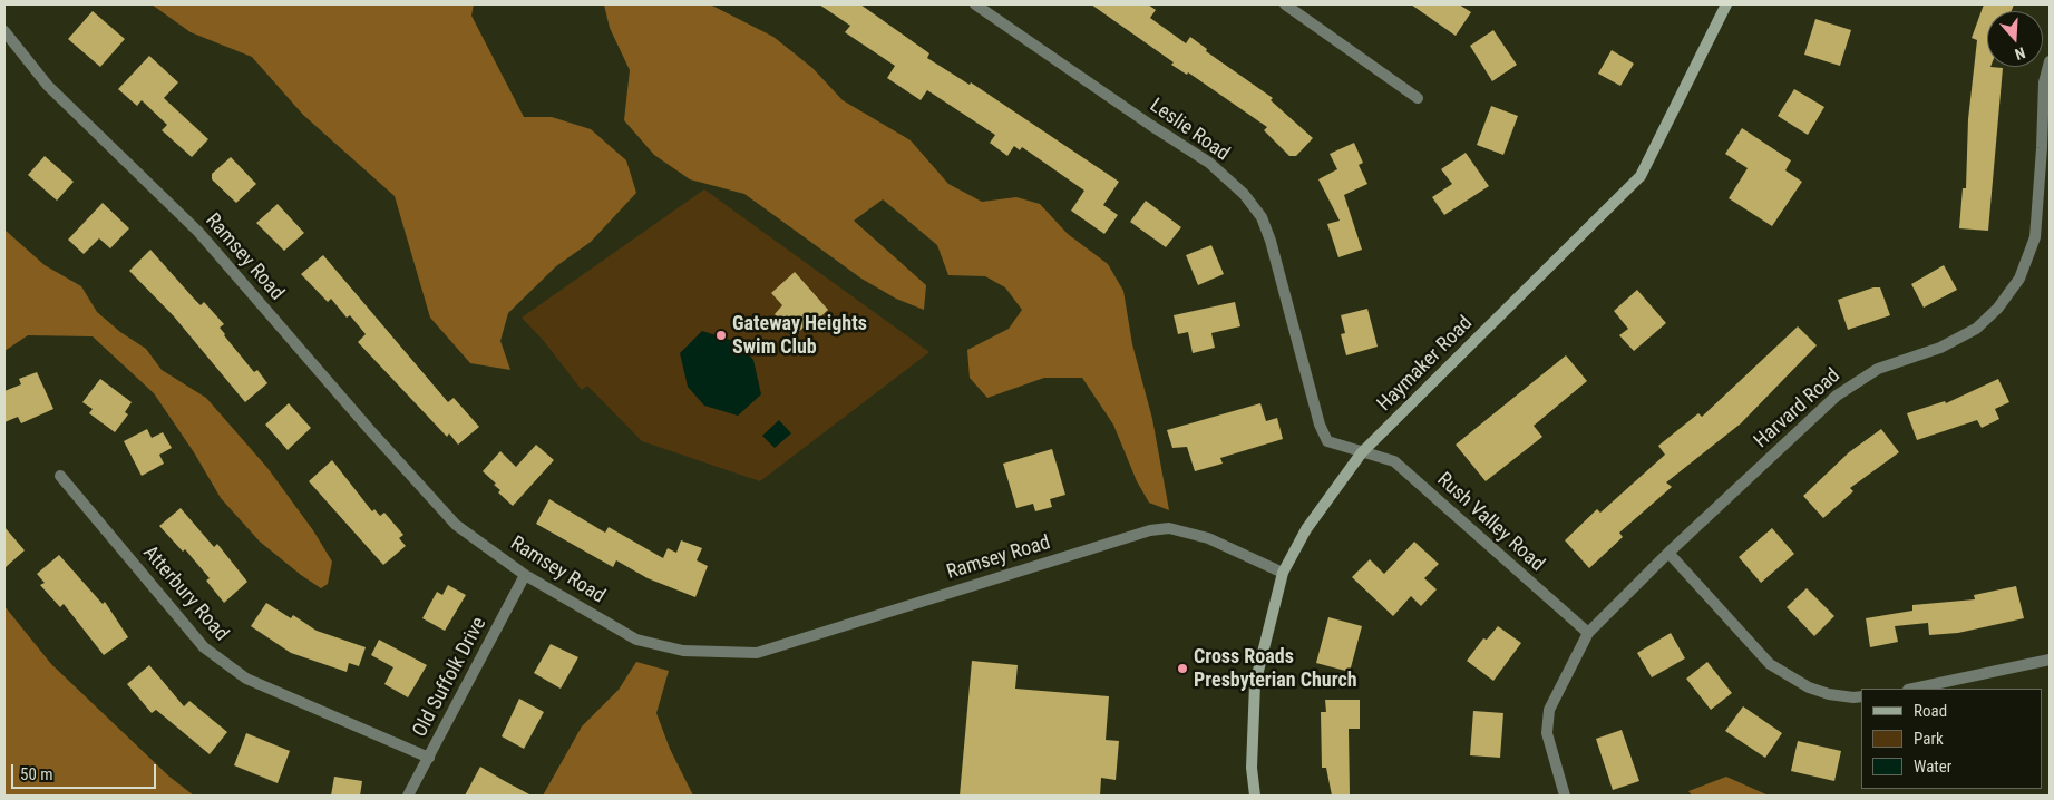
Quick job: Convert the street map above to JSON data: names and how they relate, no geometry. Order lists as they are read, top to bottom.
{
  "streets": {
    "main road": ["Haymaker Road"],
    "street": [
      "Leslie Road",
      "Ramsey Road",
      "Harvard Road",
      "Rush Valley Road",
      "Atterbury Road",
      "Old Suffolk Drive"
    ]
  },
  "crossings": [
    ["Leslie Road", "Haymaker Road"],
    ["Leslie Road", "Rush Valley Road"],
    ["Ramsey Road", "Haymaker Road"],
    ["Ramsey Road", "Old Suffolk Drive"],
    ["Haymaker Road", "Rush Valley Road"],
    ["Harvard Road", "Rush Valley Road"],
    ["Atterbury Road", "Old Suffolk Drive"]
  ],
  "places": ["Gateway Heights Swim Club", "Cross Roads Presbyterian Church"],
  "legend": ["Road", "Park", "Water"],
  "scale_bar": "50 m",
  "north": "bottom"
}
